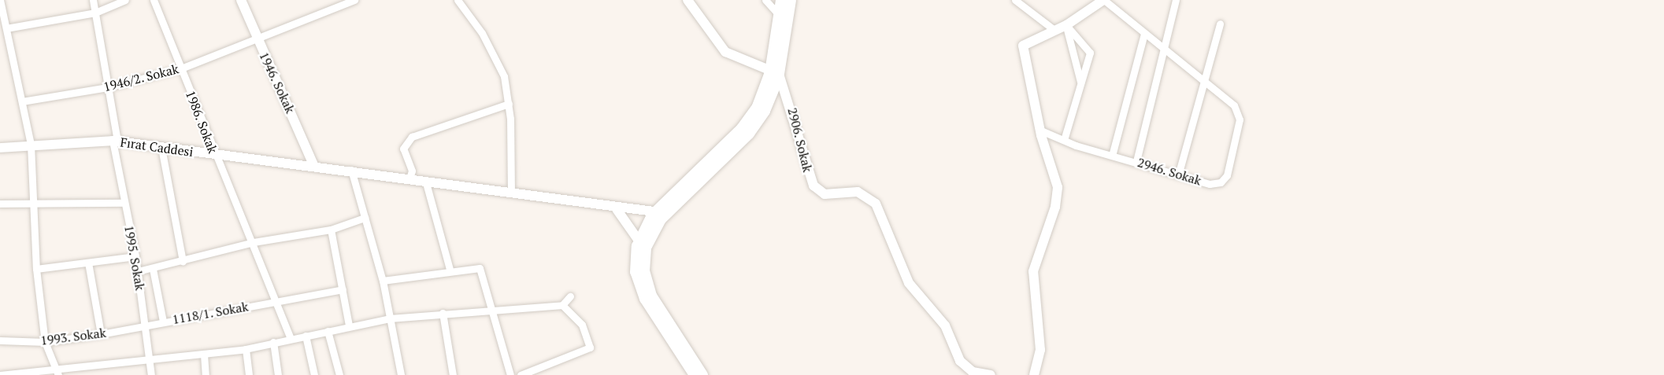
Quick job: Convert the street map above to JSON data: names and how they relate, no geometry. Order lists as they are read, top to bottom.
{
  "streets": {
    "street": [
      "1946/2. Sokak",
      "1946. Sokak",
      "1986. Sokak",
      "2906. Sokak",
      "Fırat Caddesi",
      "2946. Sokak",
      "1995. Sokak",
      "1118/1. Sokak",
      "1993. Sokak"
    ]
  },
  "crossings": [
    ["1946/2. Sokak", "1946. Sokak"],
    ["1946/2. Sokak", "1986. Sokak"],
    ["1946/2. Sokak", "1995. Sokak"],
    ["1946. Sokak", "Fırat Caddesi"],
    ["1986. Sokak", "Fırat Caddesi"],
    ["1986. Sokak", "1118/1. Sokak"],
    ["Fırat Caddesi", "1995. Sokak"],
    ["1995. Sokak", "1118/1. Sokak"],
    ["1995. Sokak", "1993. Sokak"],
    ["1118/1. Sokak", "1993. Sokak"]
  ]
}
